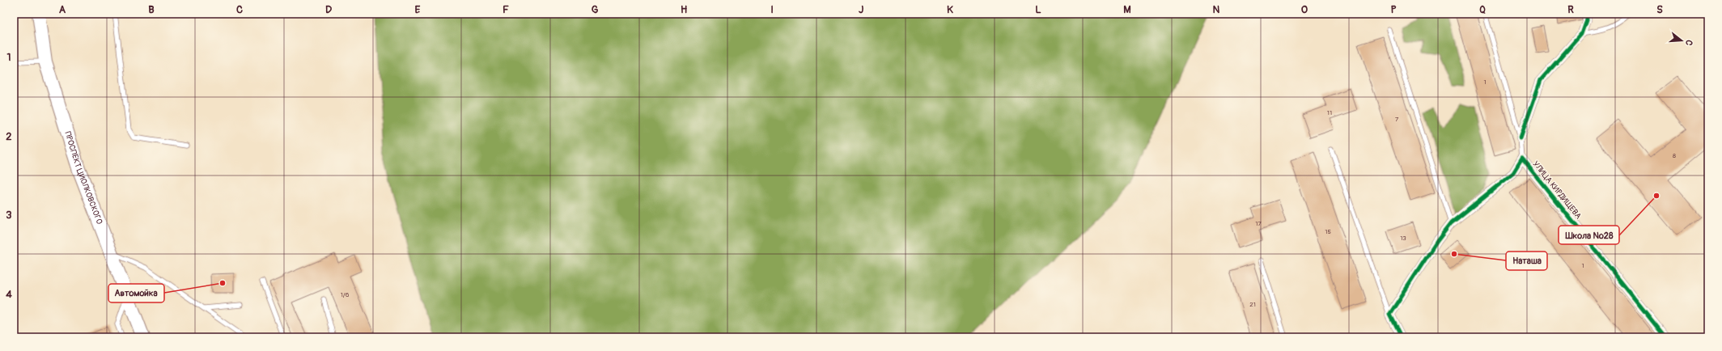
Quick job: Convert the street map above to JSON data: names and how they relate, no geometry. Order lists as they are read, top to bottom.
{
  "streets": {
    "main road": ["ПРОСПЕКТ ЦИОЛКОВСКОГО"],
    "street": ["УЛИЦА КИРДИЩЕВА"]
  },
  "places": ["Школа №28", "Наташа", "Автомойка"],
  "house_numbers": [
    "1",
    "11",
    "7",
    "8",
    "17",
    "15",
    "13",
    "1",
    "1/6",
    "21"
  ],
  "north": "right",
  "grid": {
    "columns": [
      "A",
      "B",
      "C",
      "D",
      "E",
      "F",
      "G",
      "H",
      "I",
      "J",
      "K",
      "L",
      "M",
      "N",
      "O",
      "P",
      "Q",
      "R",
      "S"
    ],
    "rows": [
      "1",
      "2",
      "3",
      "4"
    ]
  }
}
